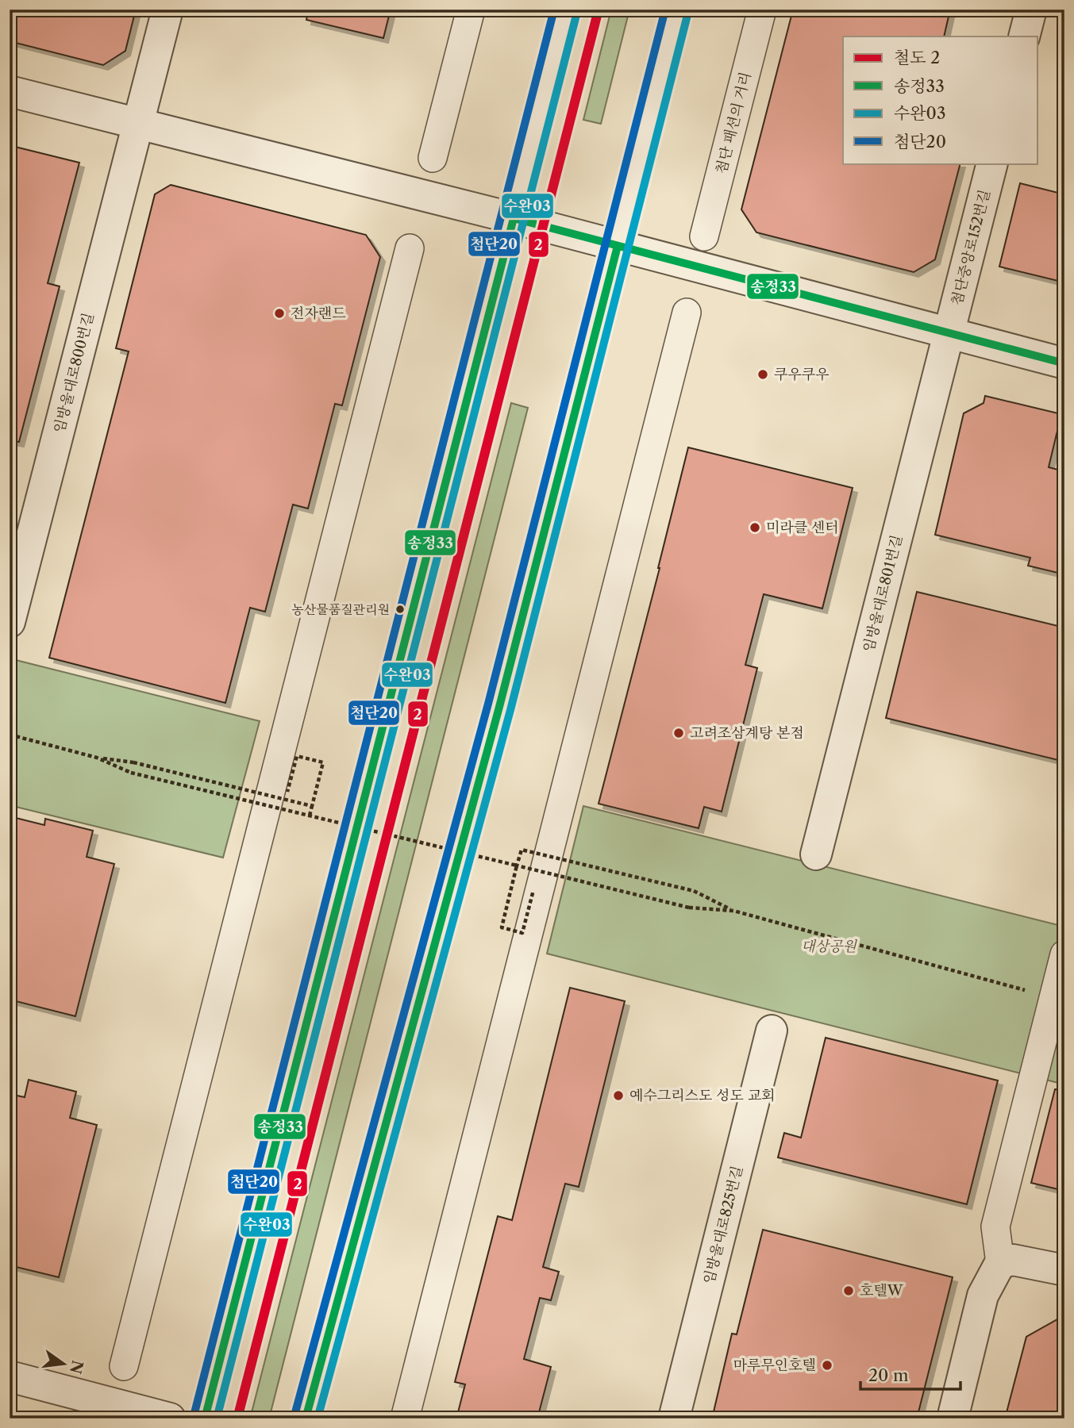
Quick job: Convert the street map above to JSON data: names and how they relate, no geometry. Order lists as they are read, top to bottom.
{
  "streets": {
    "street": [
      "첨단 패션의 거리",
      "첨단중앙로152번길",
      "임방울대로800번길",
      "임방울대로801번길",
      "임방울대로825번길"
    ]
  },
  "crossings": [
    ["첨단중앙로152번길", "임방울대로801번길"]
  ],
  "parks": ["대상공원"],
  "places": [
    "전자랜드",
    "쿠우쿠우",
    "미라클 센터",
    "농산물품질관리원",
    "고려조삼계탕 본점",
    "예수그리스도 성도 교회",
    "호텔W",
    "마루무인호텔"
  ],
  "lines": [
    "rail line 2",
    "transit line 첨단20",
    "transit line 수완03",
    "transit line 송정33"
  ],
  "legend": [
    "철도 2",
    "송정33",
    "수완03",
    "첨단20"
  ],
  "scale_bar": "20 m",
  "north": "right"
}
